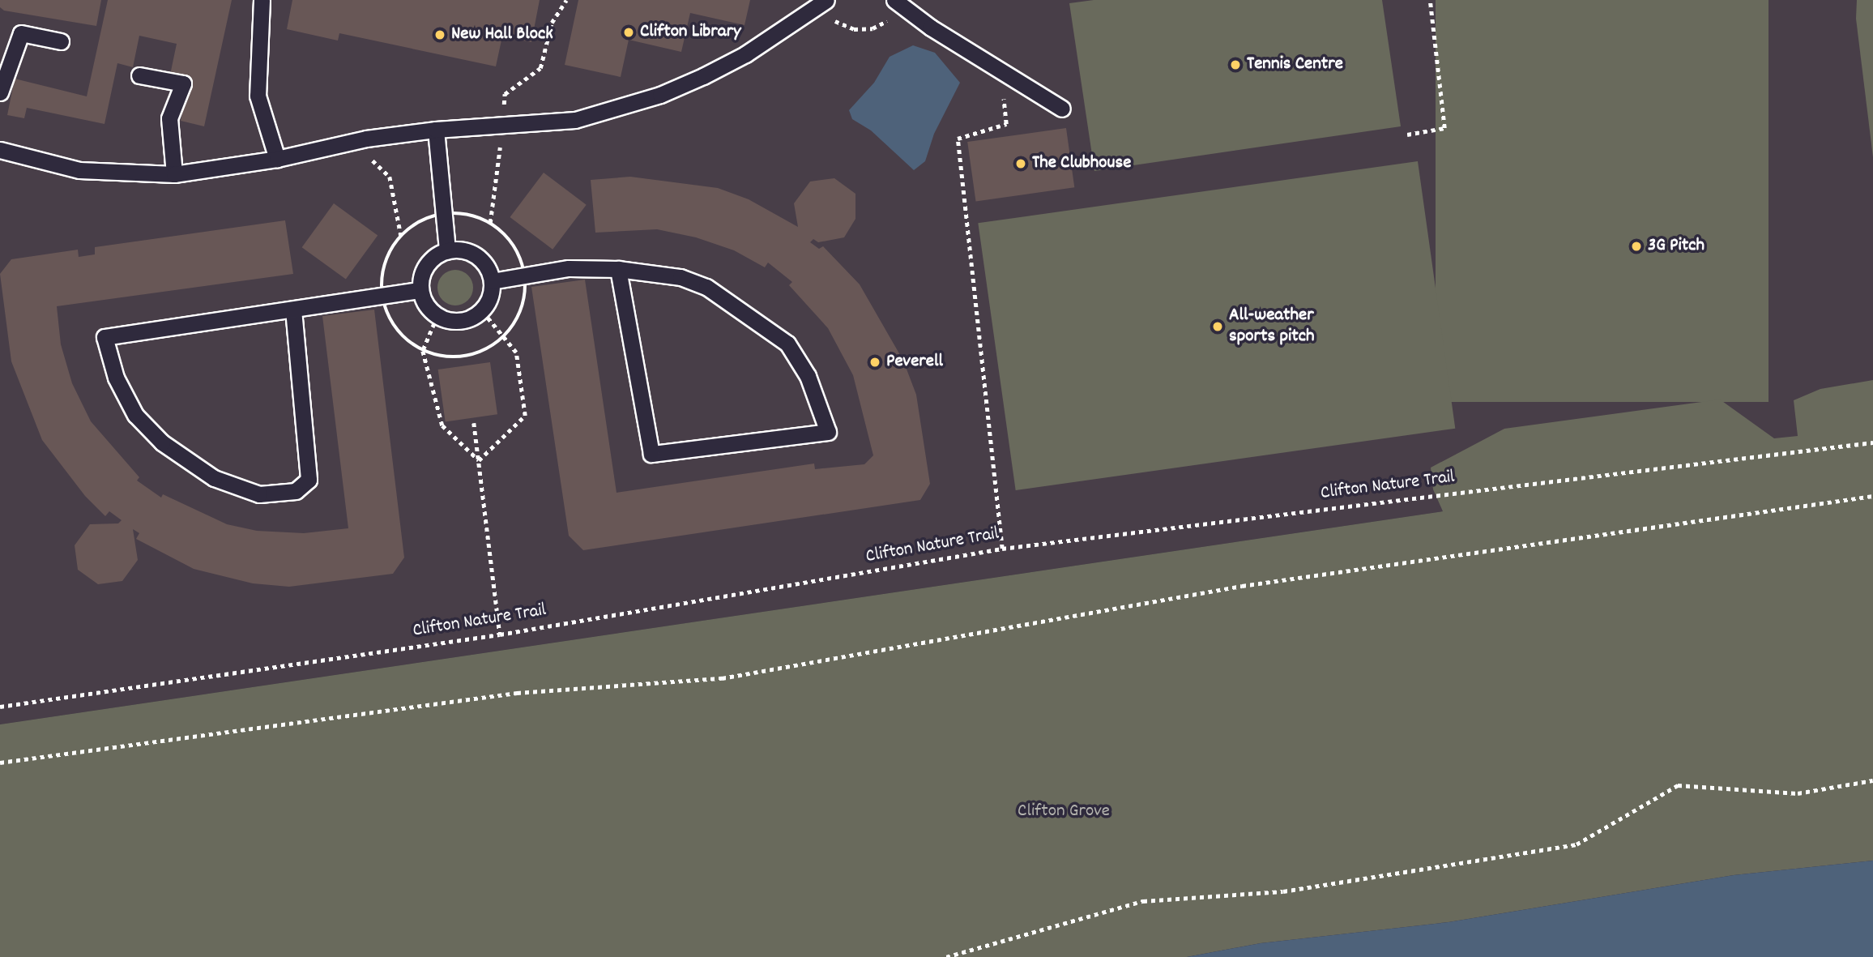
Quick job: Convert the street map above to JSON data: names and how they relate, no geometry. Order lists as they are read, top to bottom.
{
  "streets": {
    "path": ["Clifton Nature Trail"]
  },
  "parks": ["Clifton Grove"],
  "places": [
    "Clifton Library",
    "New Hall Block",
    "Tennis Centre",
    "The Clubhouse",
    "3G Pitch",
    "All-weather sports pitch",
    "Peverell"
  ]
}
